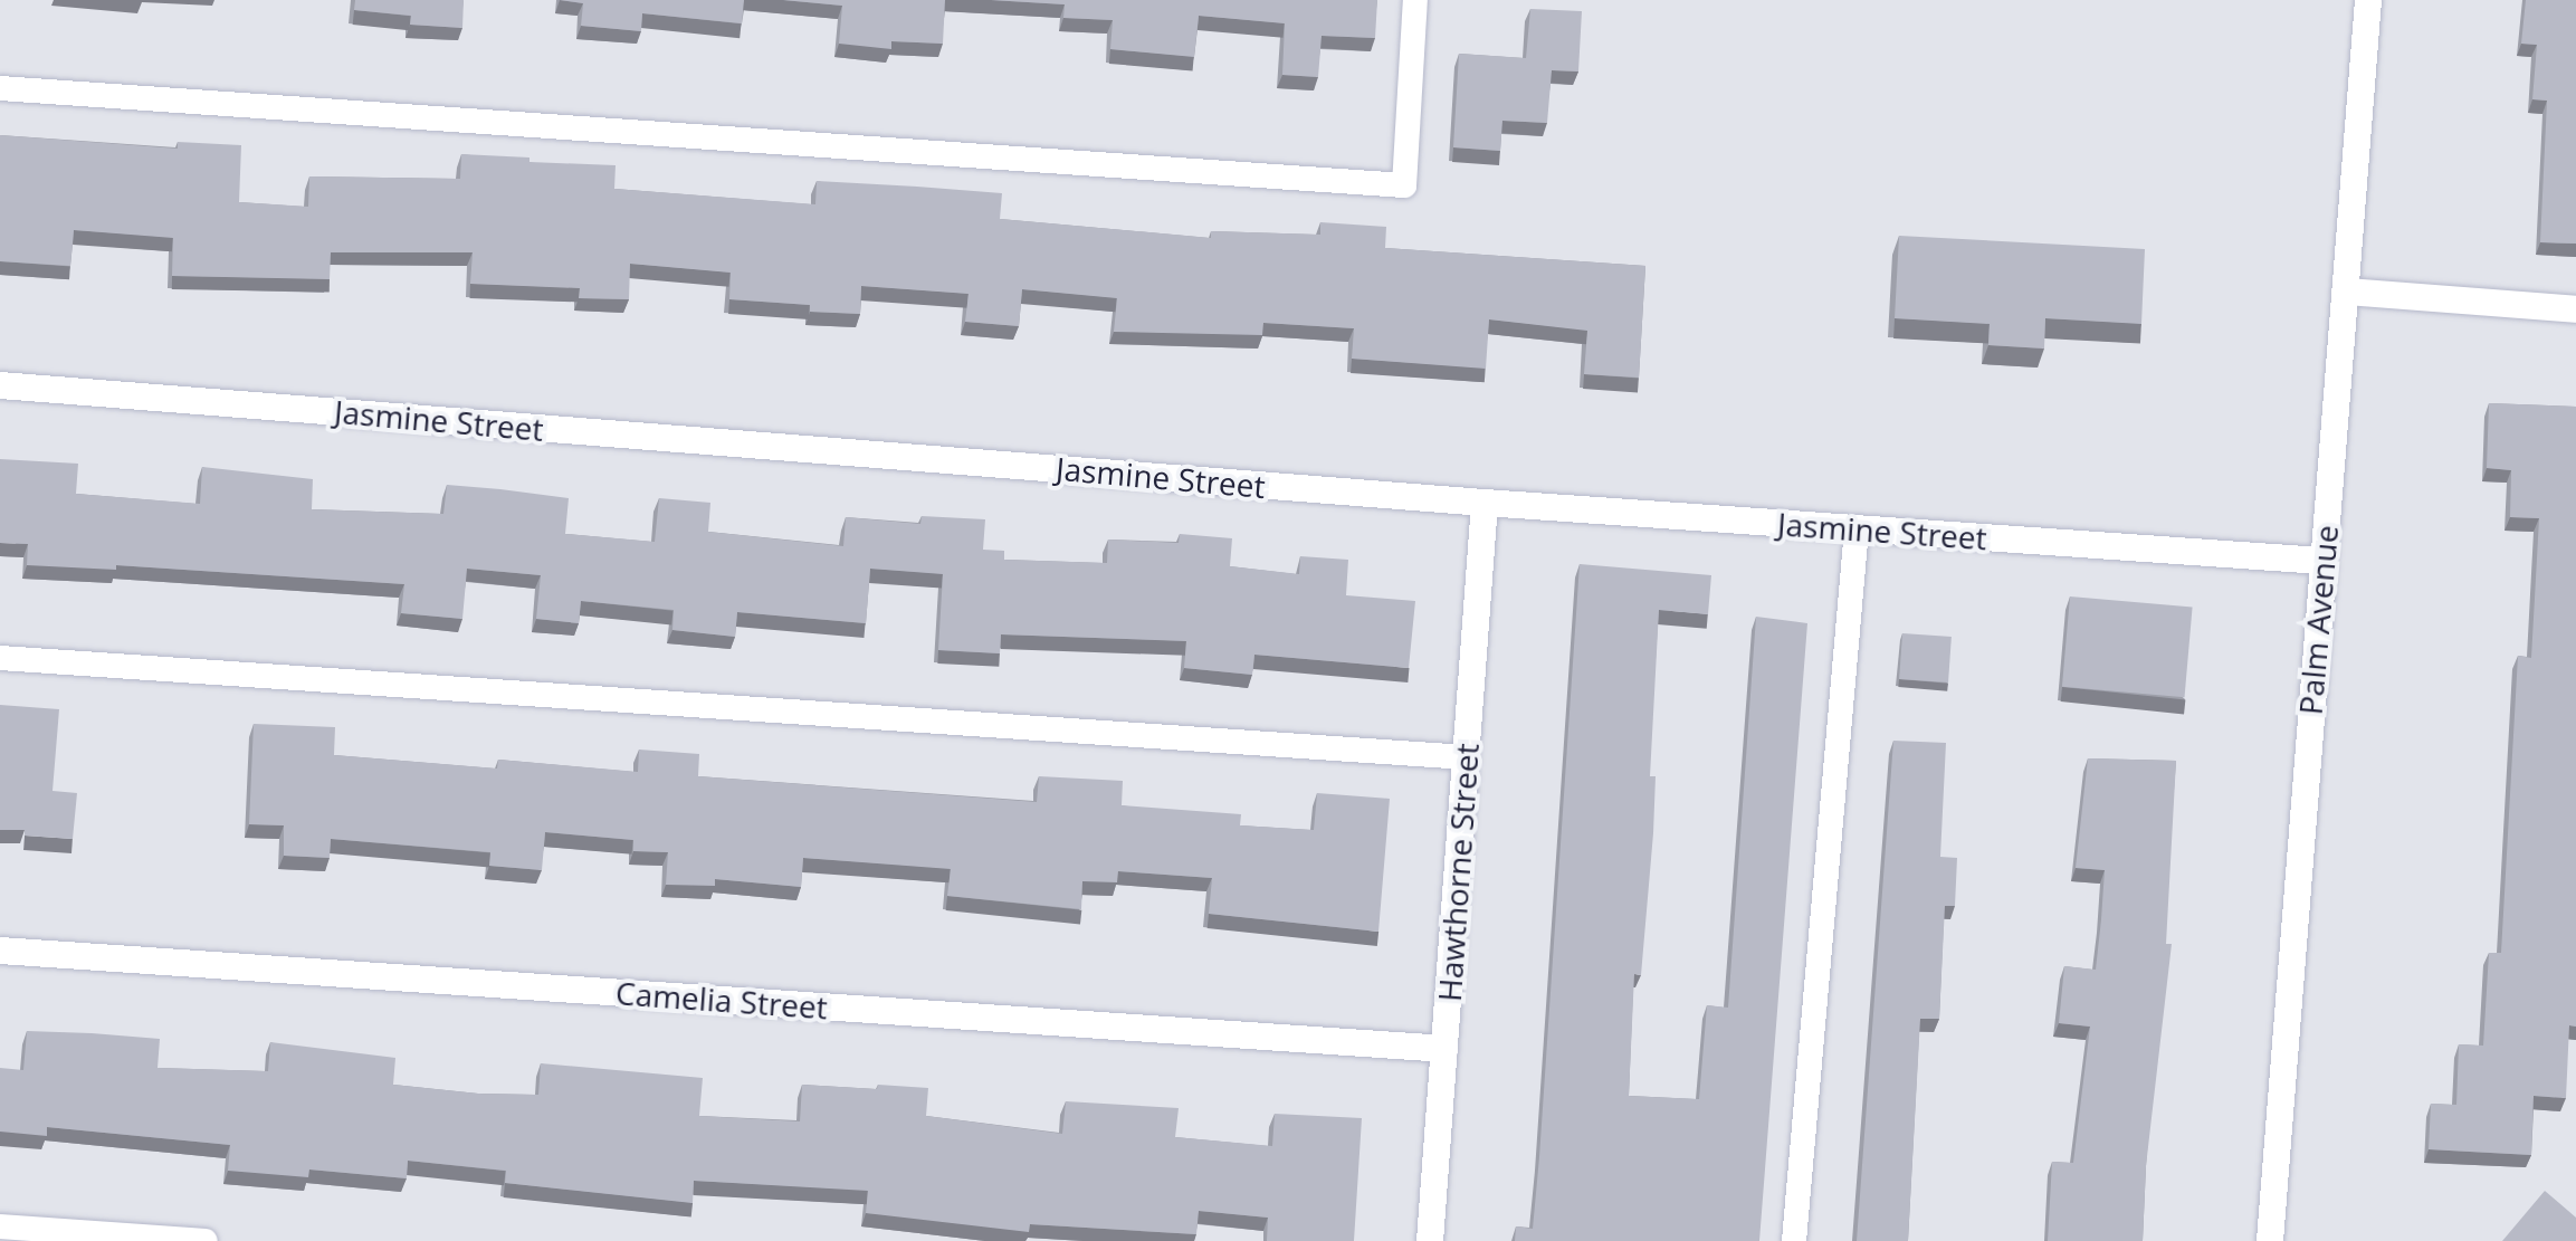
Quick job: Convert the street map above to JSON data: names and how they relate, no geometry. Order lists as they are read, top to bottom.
{
  "streets": {
    "street": [
      "Jasmine Street",
      "Palm Avenue",
      "Hawthorne Street",
      "Camelia Street"
    ]
  },
  "crossings": [
    ["Jasmine Street", "Palm Avenue"],
    ["Jasmine Street", "Hawthorne Street"],
    ["Hawthorne Street", "Camelia Street"]
  ]
}
